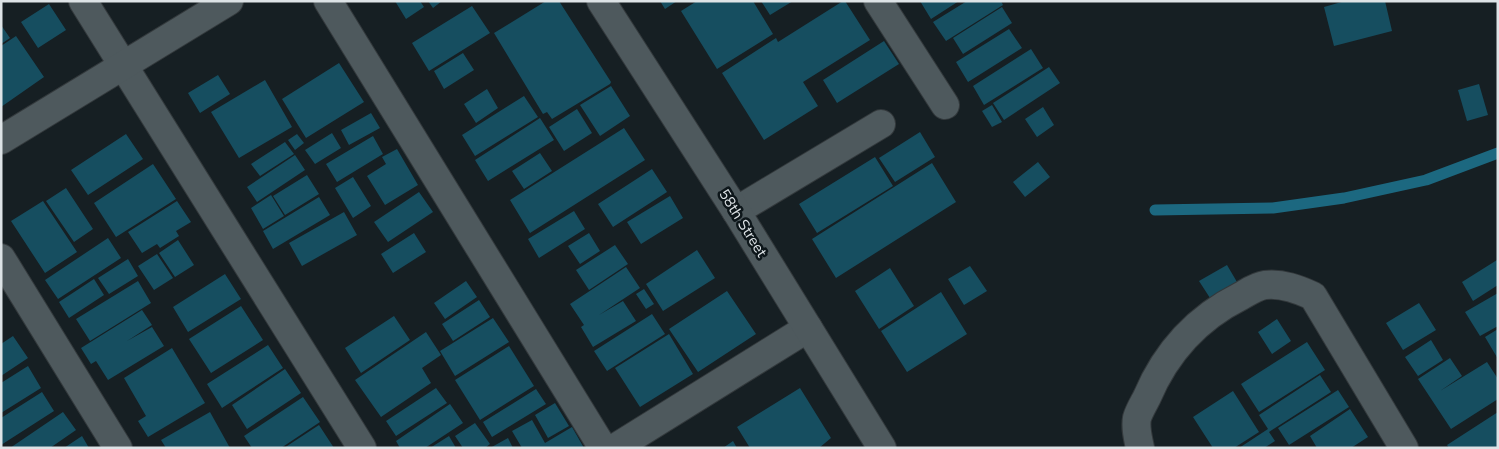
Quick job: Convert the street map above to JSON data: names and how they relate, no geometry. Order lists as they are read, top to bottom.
{
  "streets": {
    "street": ["58th Street"]
  }
}
